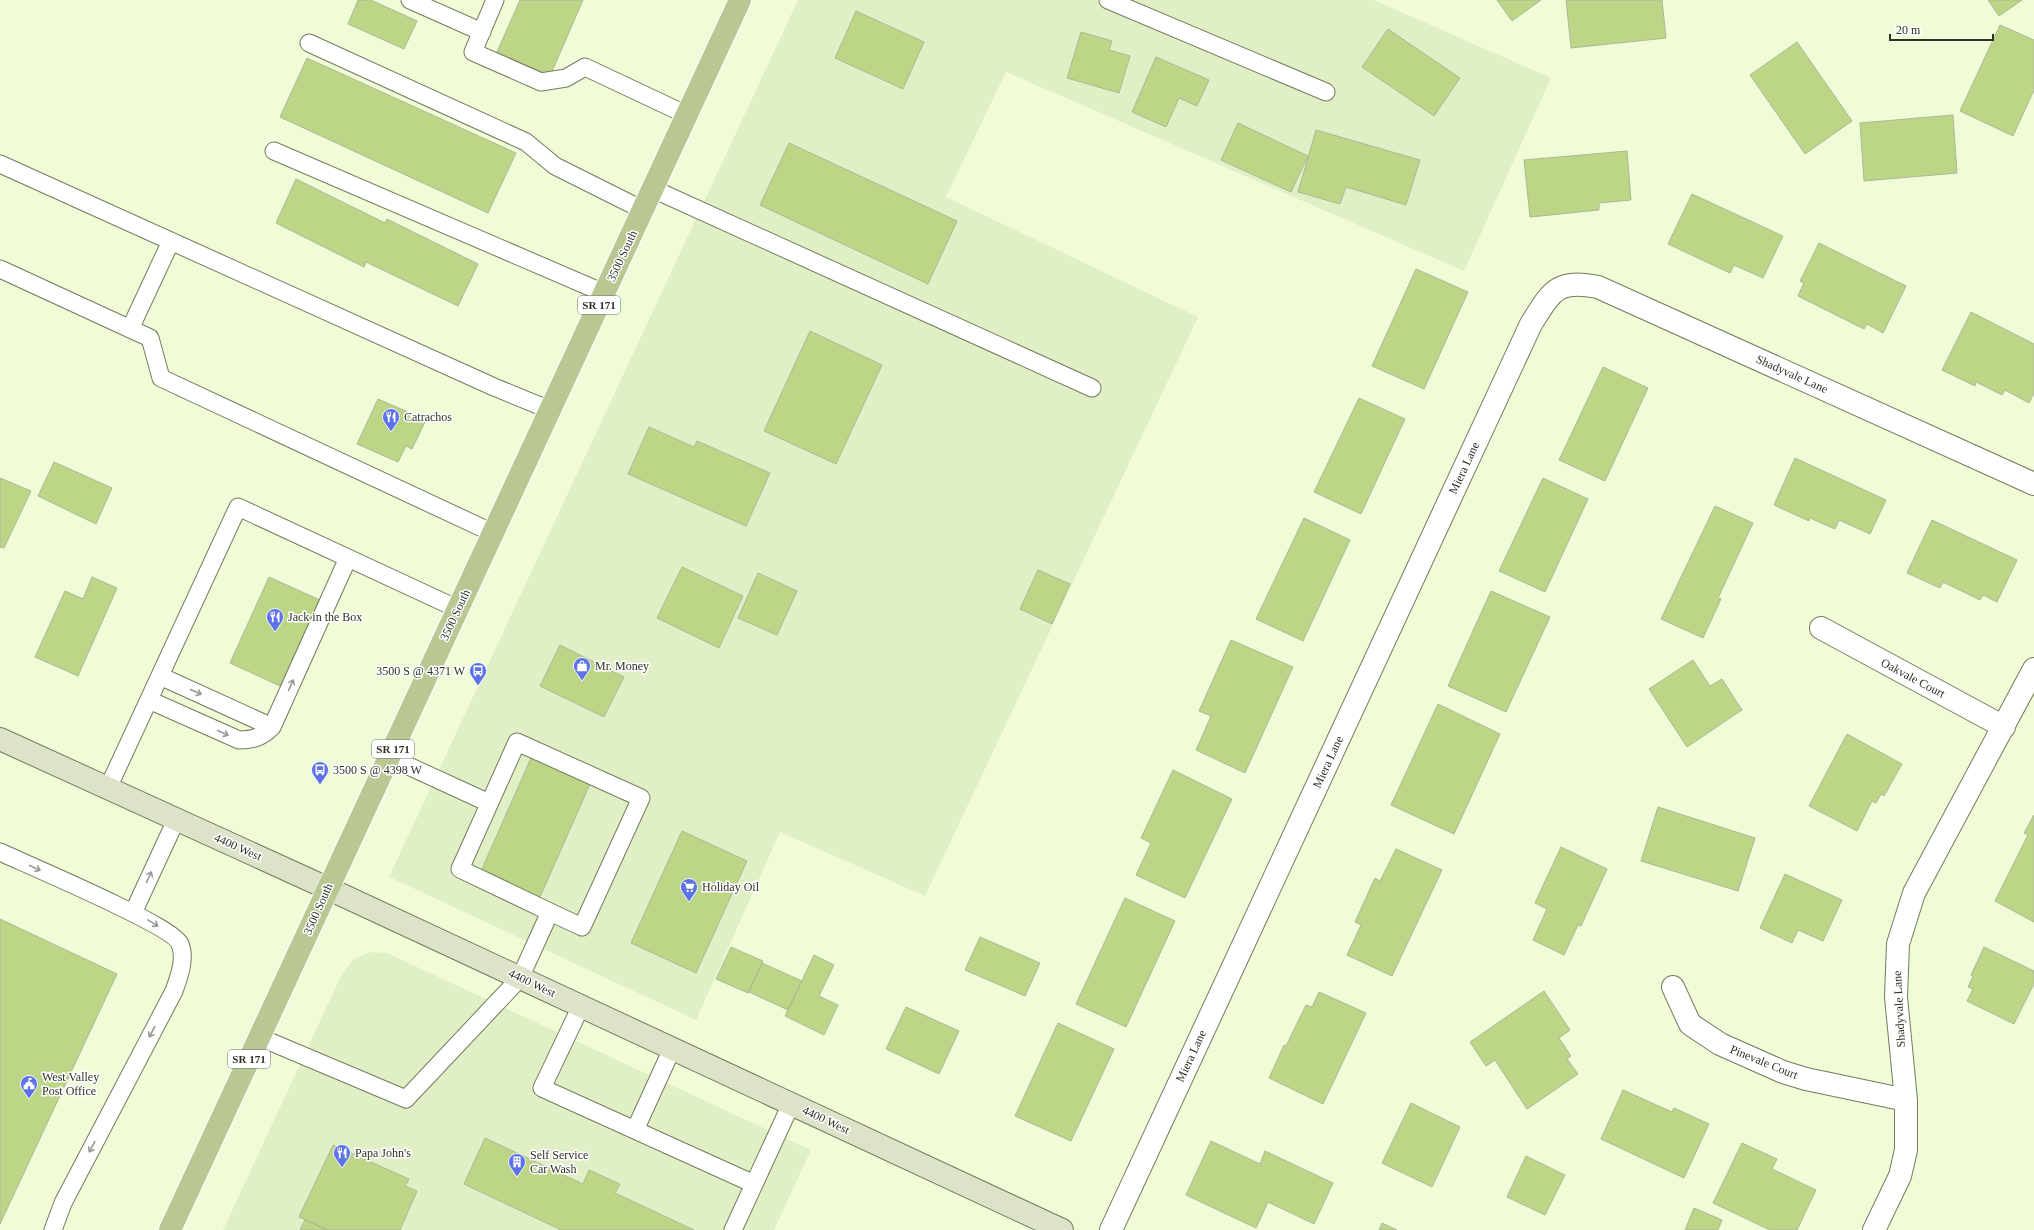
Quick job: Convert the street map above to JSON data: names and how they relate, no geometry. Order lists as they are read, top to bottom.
{
  "streets": {
    "main road": ["3500 South", "SR 171"],
    "street": [
      "Shadyvale Lane",
      "Miera Lane",
      "Oakvale Court",
      "4400 West",
      "Pinevale Court"
    ]
  },
  "crossings": [
    ["3500 South", "4400 West"],
    ["Shadyvale Lane", "Miera Lane"],
    ["Shadyvale Lane", "Oakvale Court"],
    ["Shadyvale Lane", "Pinevale Court"]
  ],
  "places": {
    "restaurant": ["Catrachos", "Jack in the Box", "Papa John's"],
    "shop": ["Mr. Money"],
    "bus stop": ["3500 S @ 4371 W", "3500 S @ 4398 W"],
    "supermarket": ["Holiday Oil"],
    "public building": ["West Valley Post Office"],
    "building": ["Self Service Car Wash"]
  },
  "scale_bar": "20 m"
}
